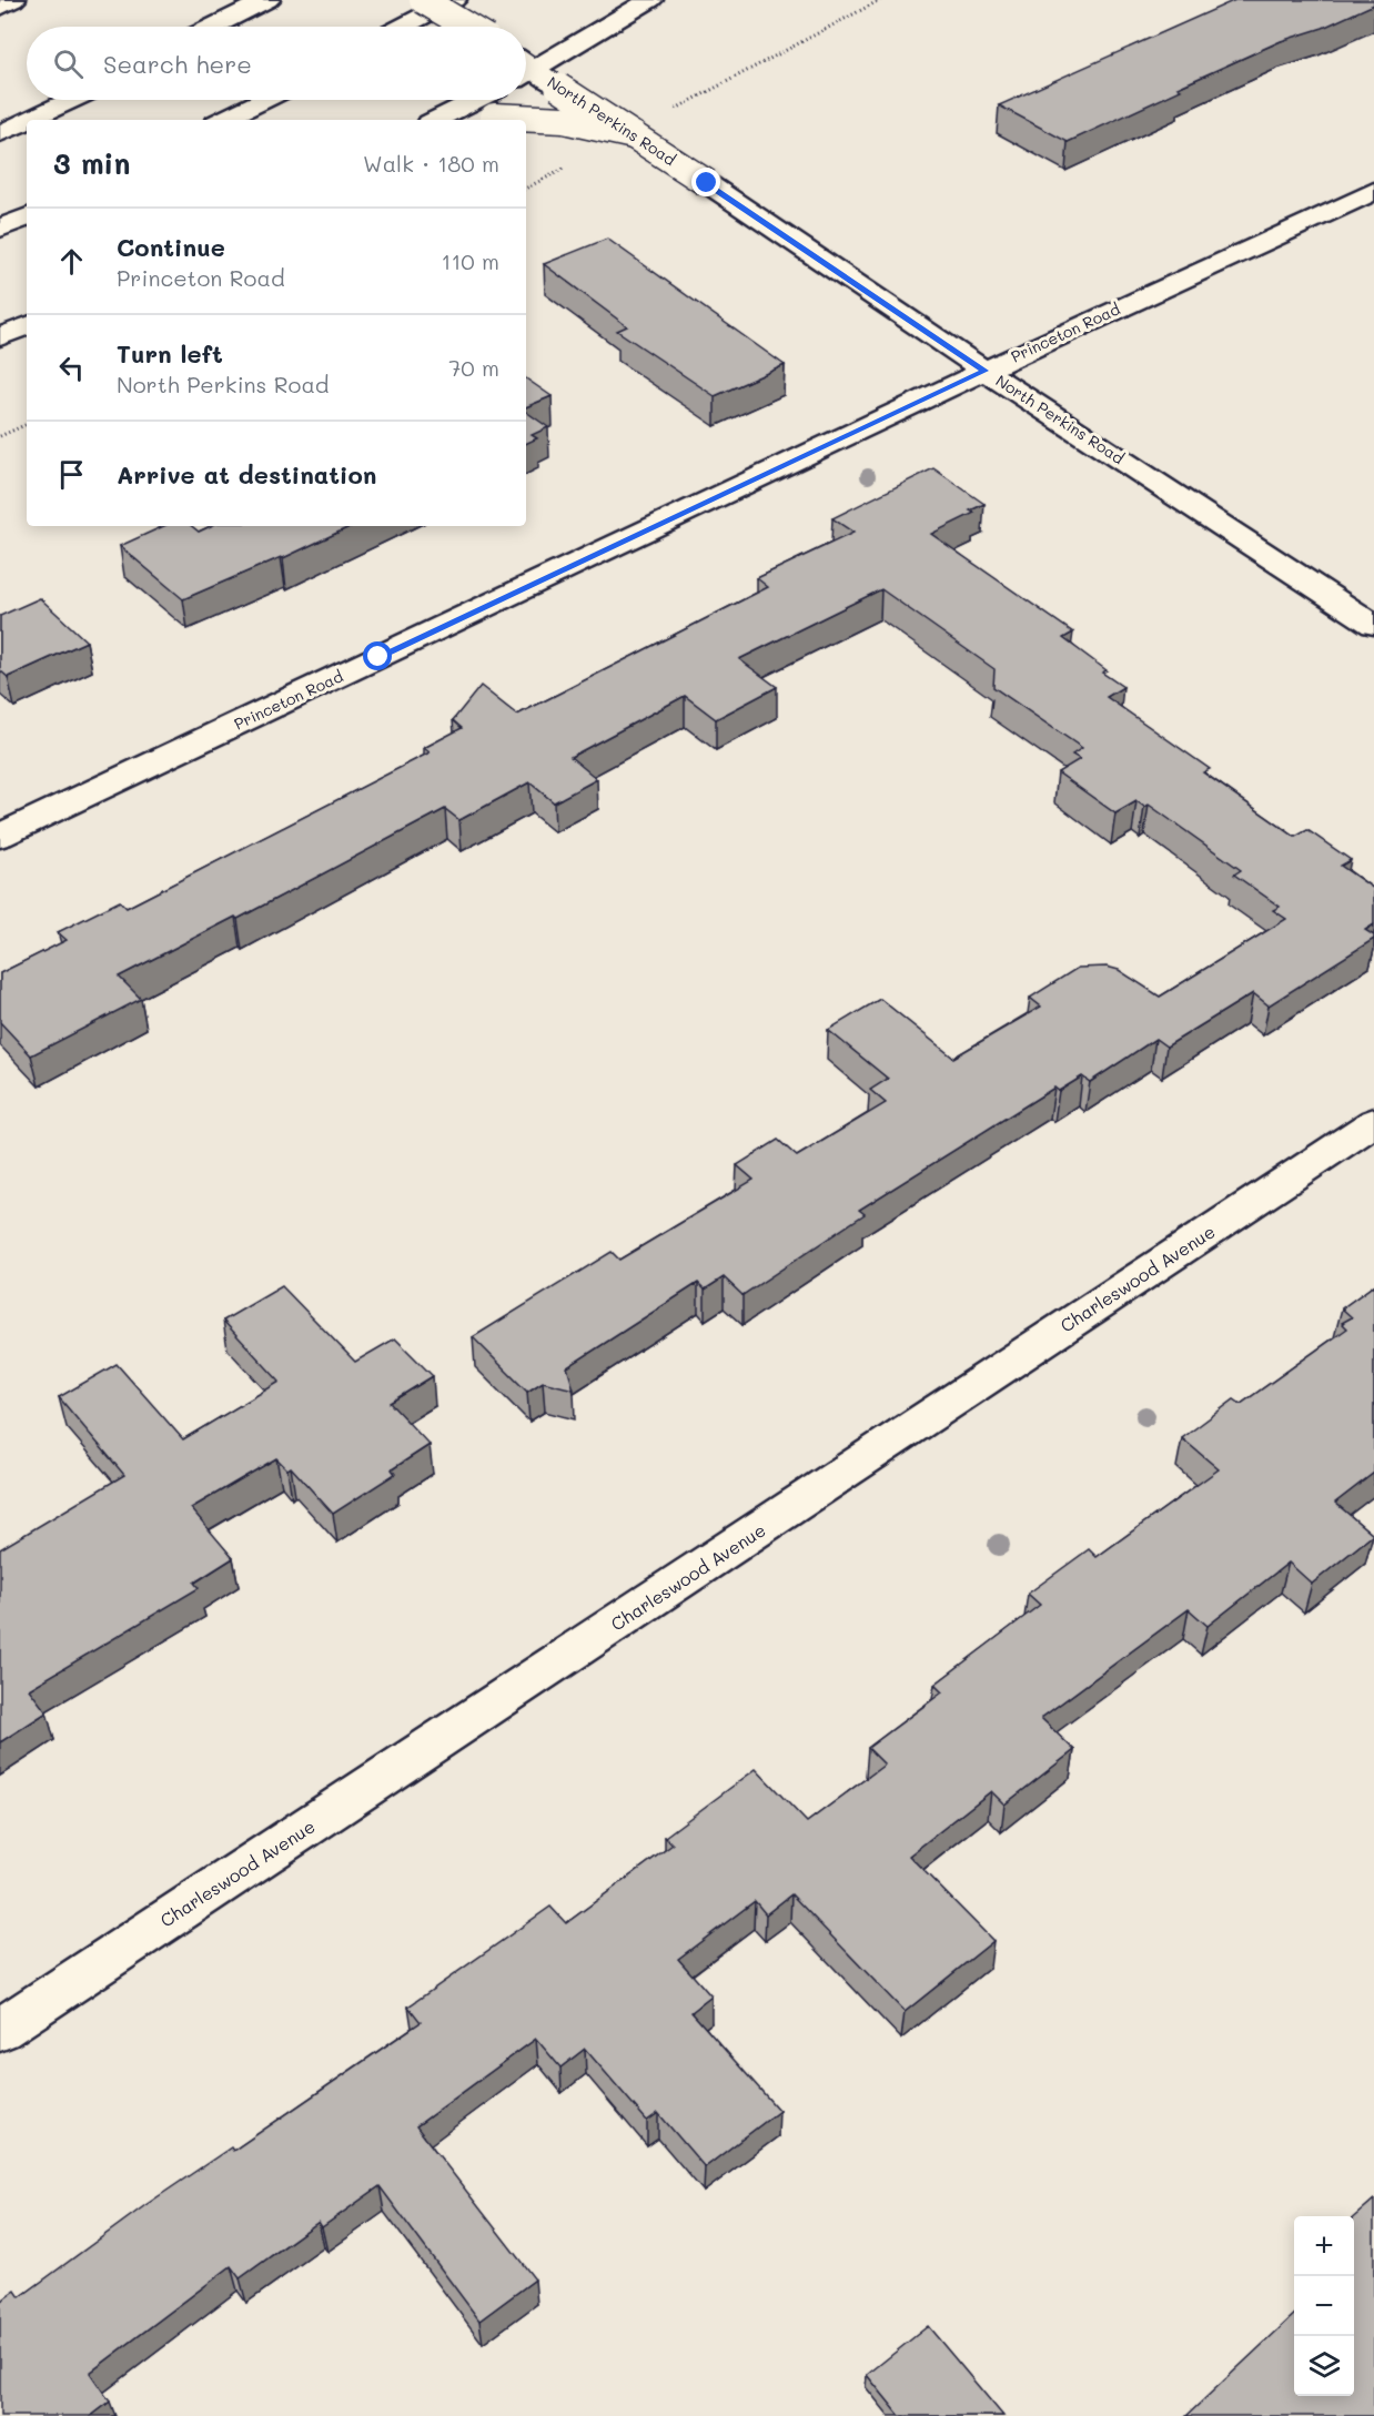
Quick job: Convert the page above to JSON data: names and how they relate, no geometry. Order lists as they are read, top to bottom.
{
  "streets": {
    "main road": ["North Perkins Road", "Princeton Road", "Charleswood Avenue"]
  },
  "crossings": [
    ["North Perkins Road", "Princeton Road"]
  ],
  "page": {
    "search": "Search here",
    "heading": ["3 min", "Walk · 180 m"],
    "list": [
      ["Continue", "Princeton Road", "110 m"],
      ["Turn left", "North Perkins Road", "70 m"],
      "Arrive at destination"
    ],
    "map_buttons": ["+", "−"]
  }
}
